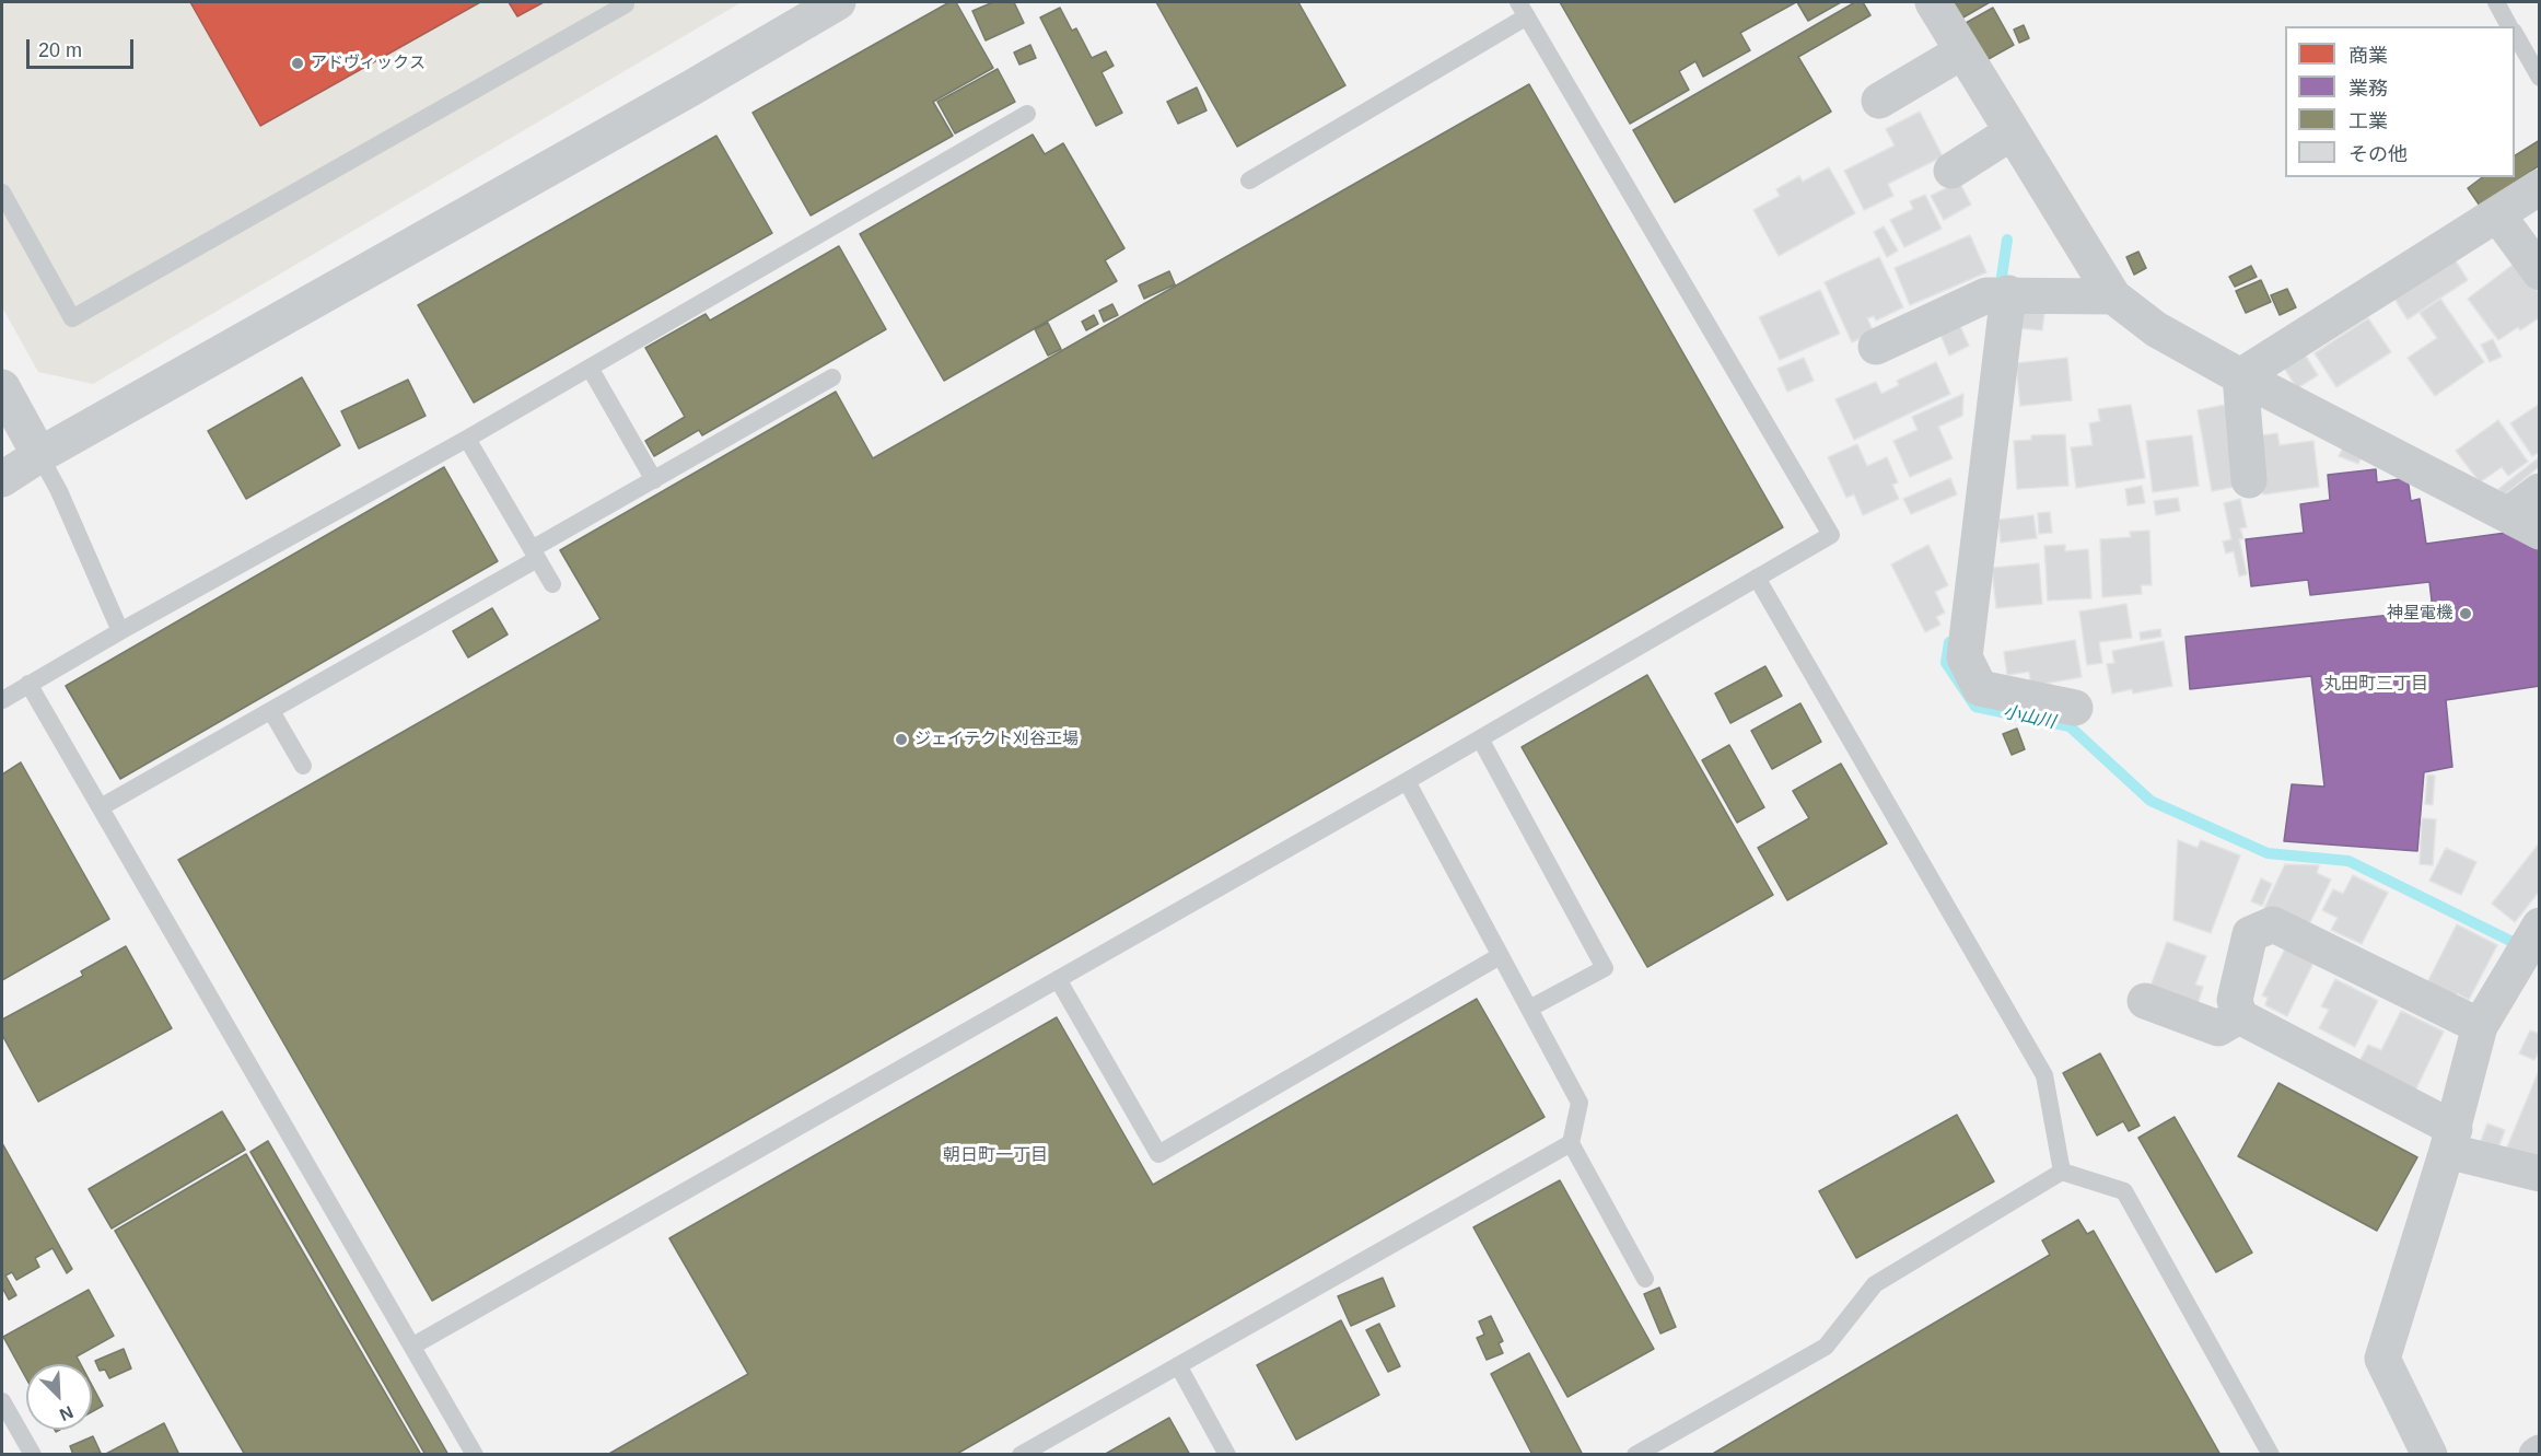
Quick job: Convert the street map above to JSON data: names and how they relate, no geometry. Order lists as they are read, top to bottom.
{
  "districts": ["丸田町三丁目", "朝日町一丁目"],
  "water": ["小山川"],
  "places": ["アドヴィックス", "神星電機", "ジェイテクト刈谷工場"],
  "legend": [
    "商業",
    "業務",
    "工業",
    "その他"
  ],
  "scale_bar": "20 m",
  "north": "bottom right"
}
